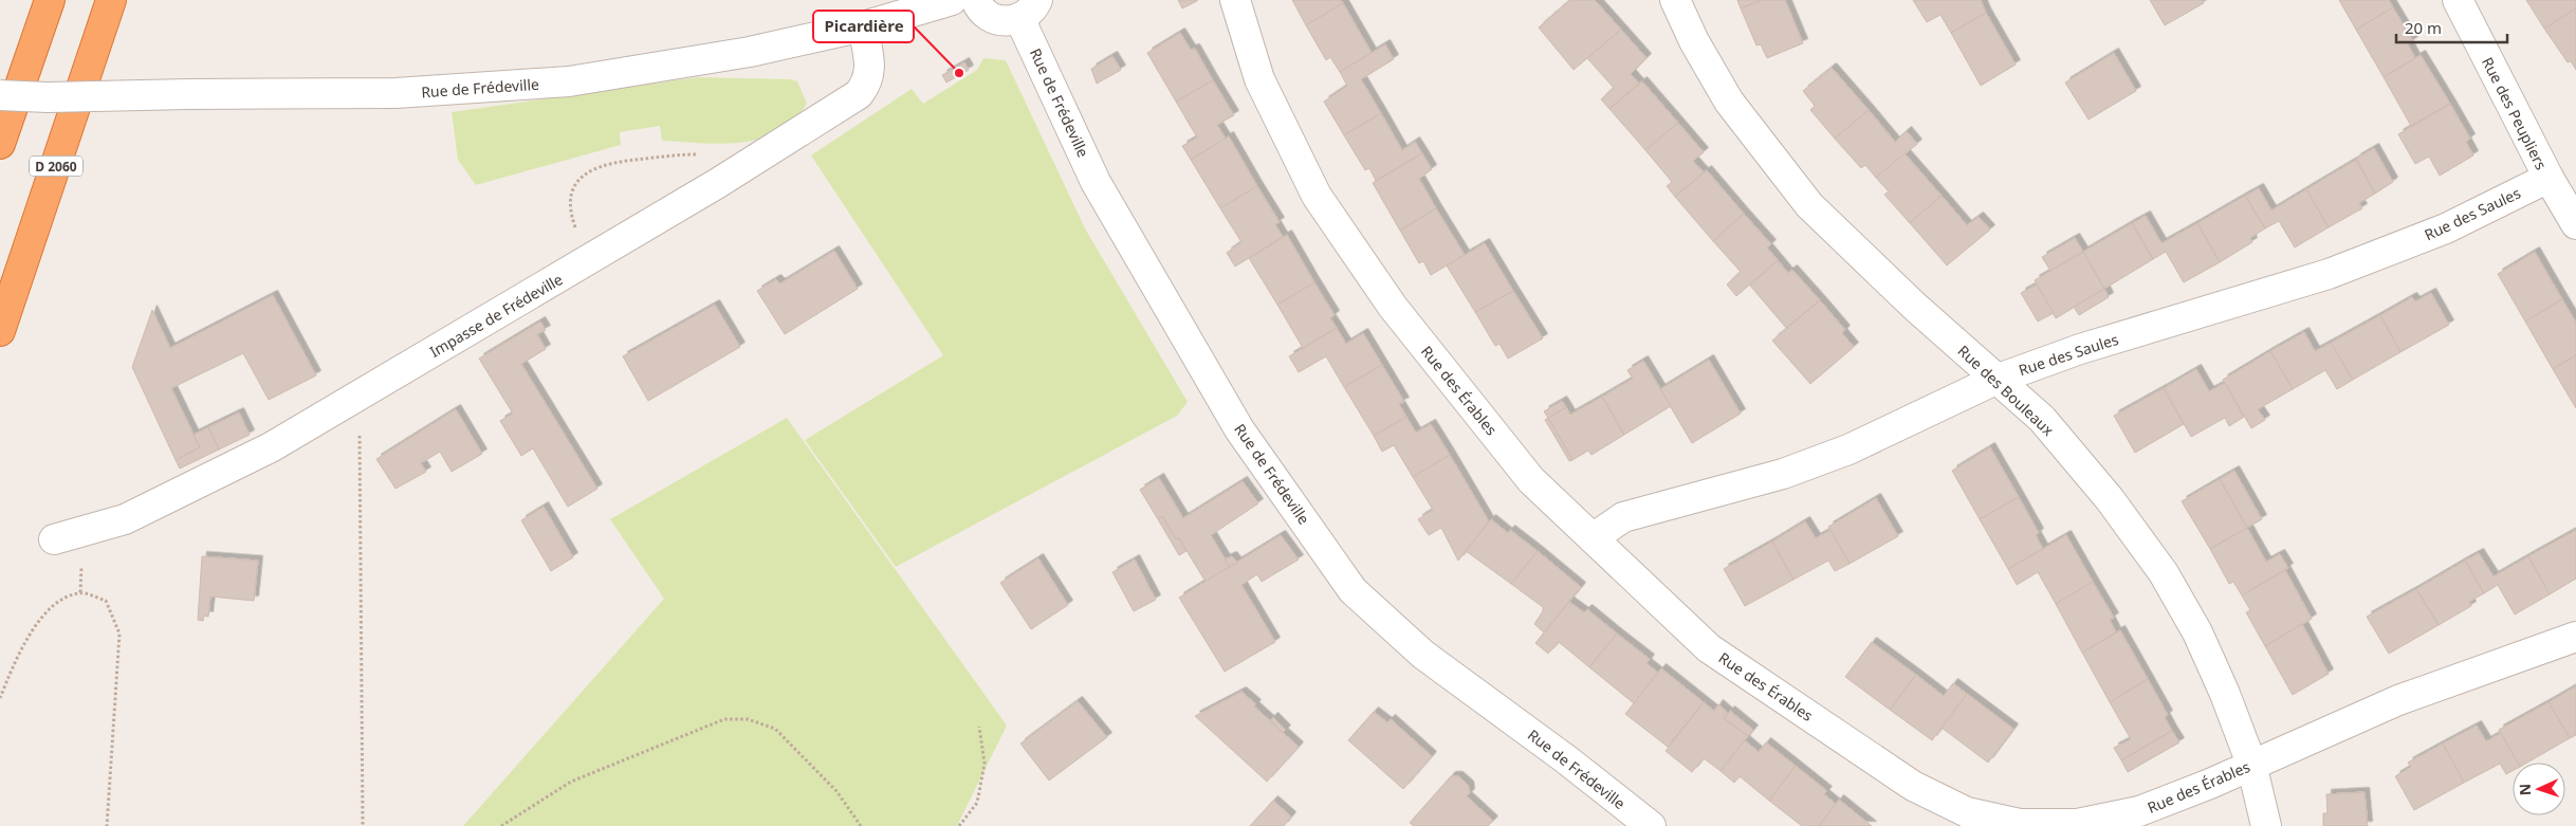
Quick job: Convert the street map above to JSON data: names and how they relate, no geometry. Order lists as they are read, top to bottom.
{
  "streets": {
    "highway": ["D 2060"],
    "street": [
      "Rue de Frédeville",
      "Rue des Peupliers",
      "Rue des Saules",
      "Impasse de Frédeville",
      "Rue des Érables",
      "Rue des Bouleaux"
    ]
  },
  "crossings": [
    ["Rue de Frédeville", "Impasse de Frédeville"],
    ["Rue des Peupliers", "Rue des Saules"],
    ["Rue des Saules", "Rue des Érables"],
    ["Rue des Saules", "Rue des Bouleaux"],
    ["Rue des Érables", "Rue des Bouleaux"]
  ],
  "places": ["Picardière"],
  "scale_bar": "20 m",
  "north": "left"
}
